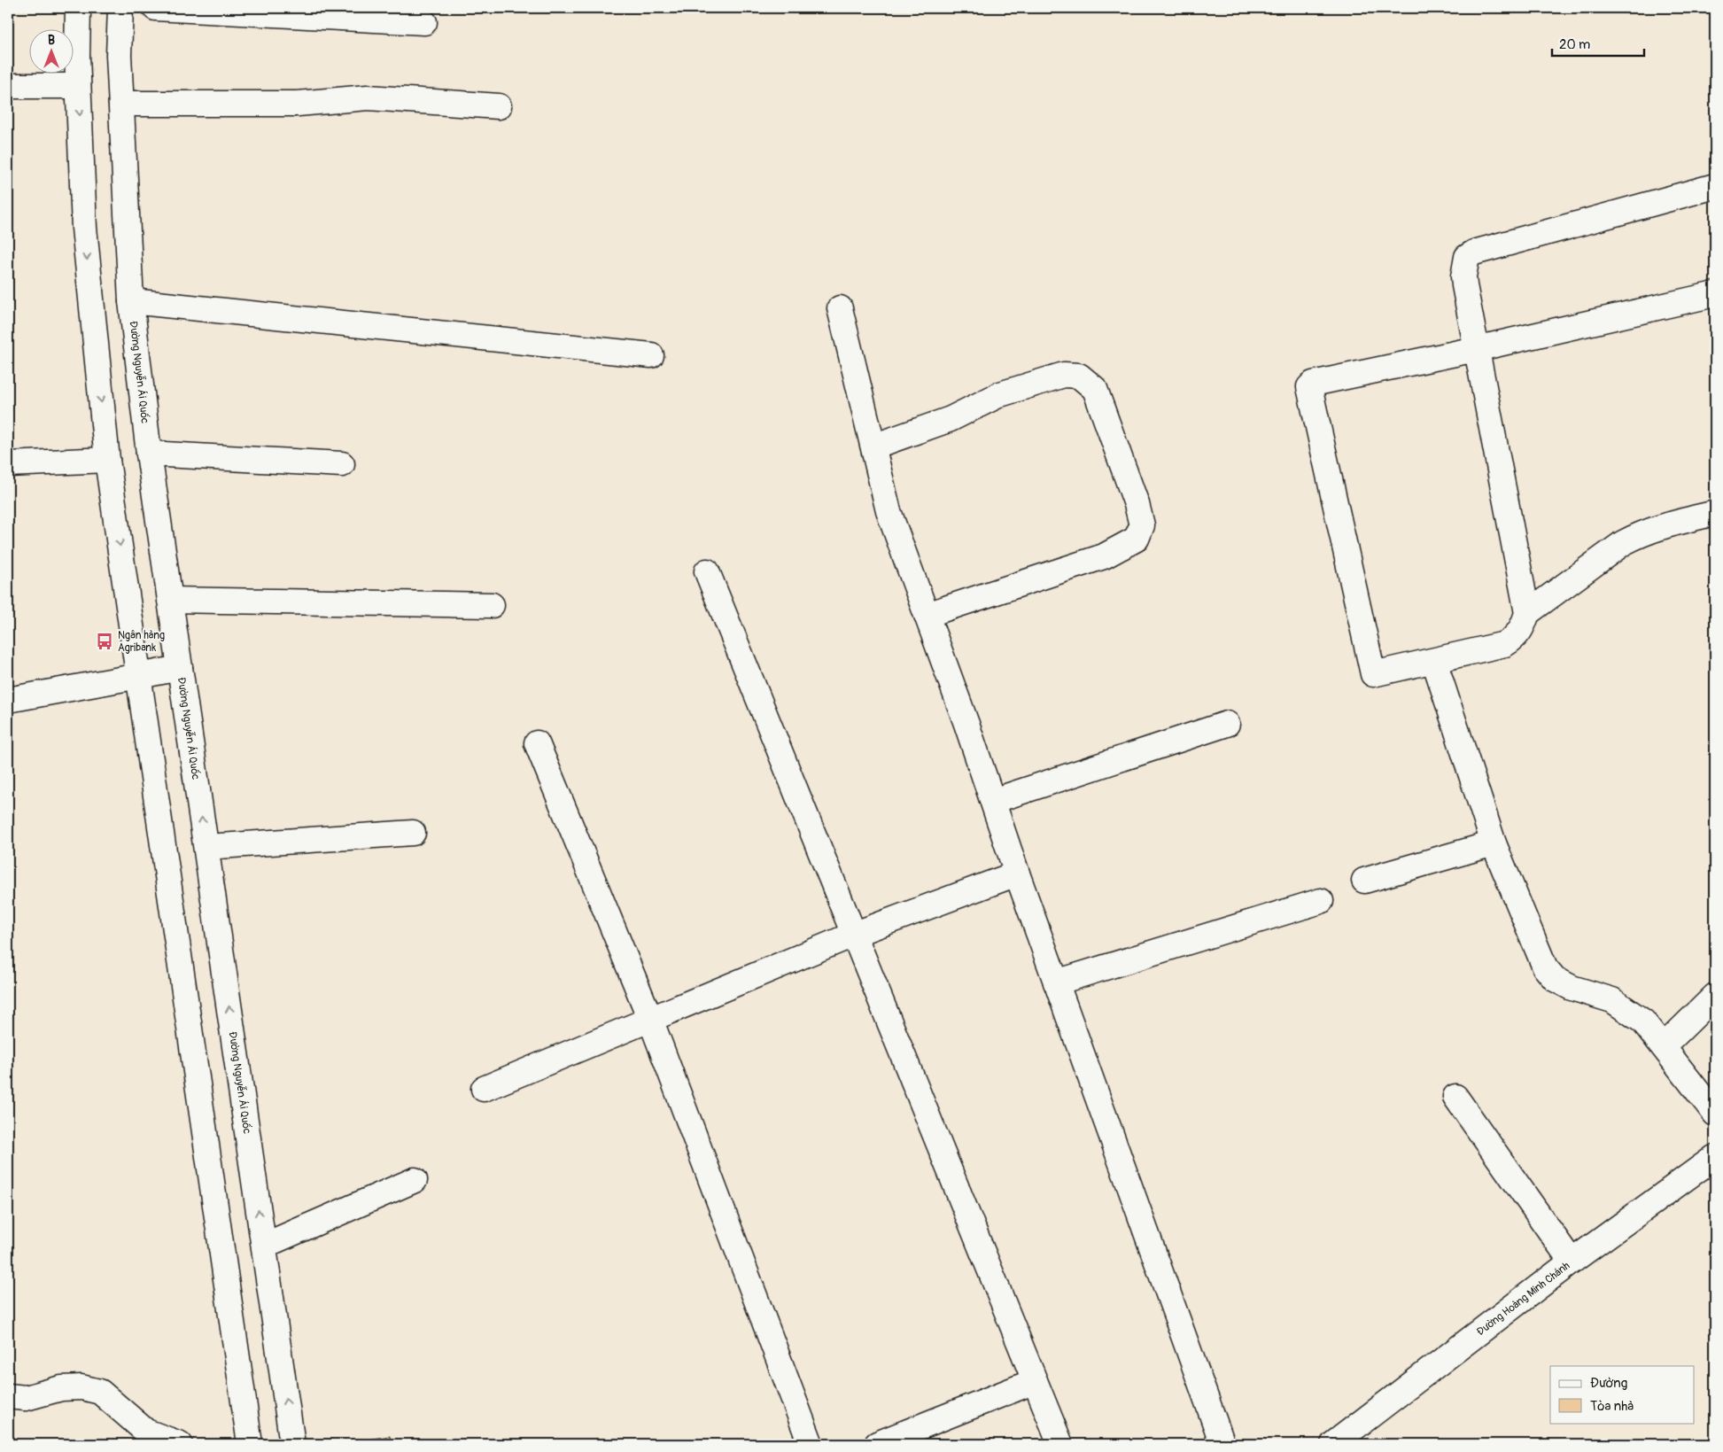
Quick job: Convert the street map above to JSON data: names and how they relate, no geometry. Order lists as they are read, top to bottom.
{
  "streets": {
    "street": ["Đường Nguyễn Ái Quốc", "Đường Hoàng Minh Chánh"]
  },
  "places": {
    "bus stop": ["Ngân hàng Agribank"]
  },
  "legend": ["Đường", "Tòa nhà"],
  "scale_bar": "20 m",
  "north": "top"
}
